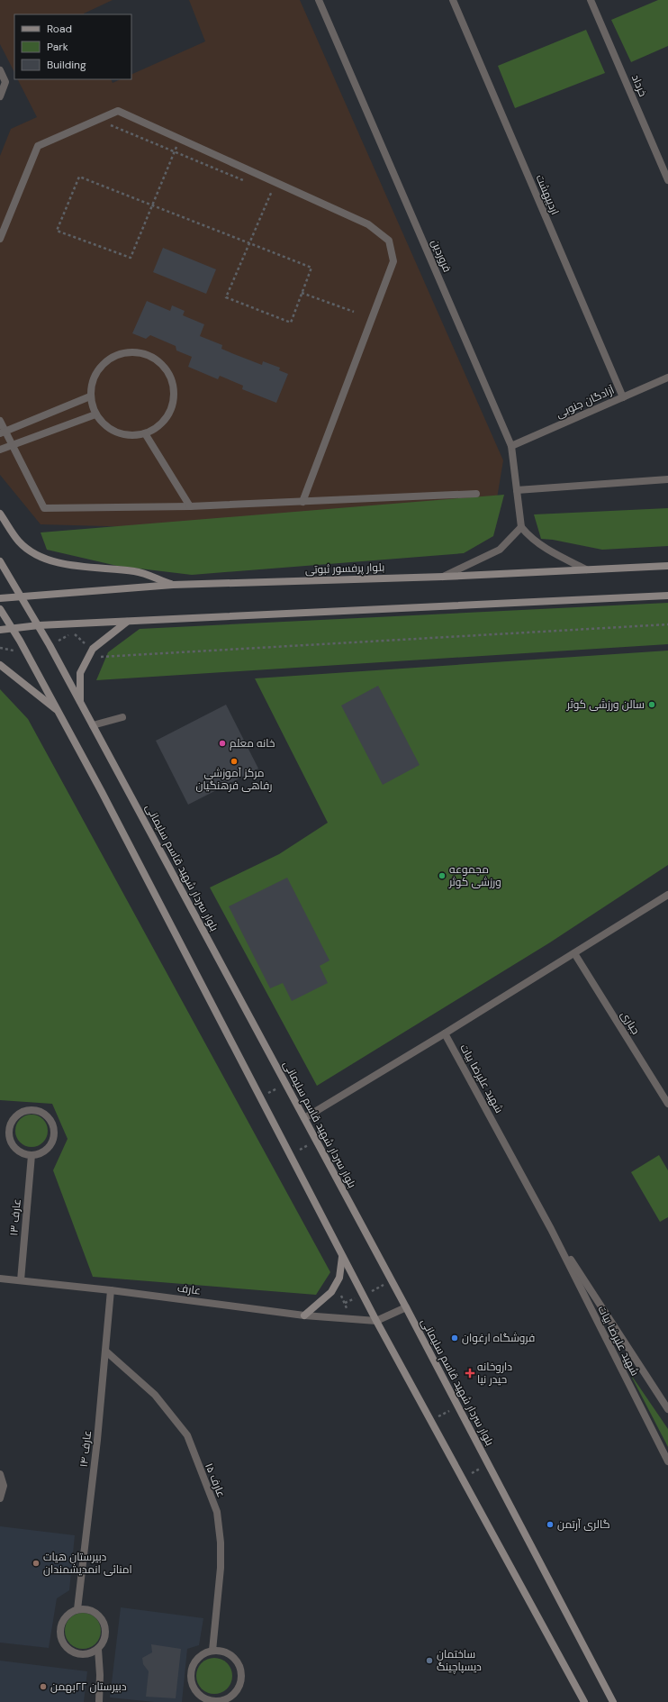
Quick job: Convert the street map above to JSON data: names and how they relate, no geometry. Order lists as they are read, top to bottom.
{
  "streets": {
    "main road": ["بلوار پرفسور ثبوتی", "بلوار سردار شهید قاسم سلیمانی"],
    "street": [
      "خرداد",
      "اردیبهشت",
      "فروردین",
      "آزادگان جنوبی",
      "جباری",
      "شهید علیرضا بیات",
      "عارف ۱۳",
      "عارف",
      "عارف ۱۴",
      "عارف ۱۵"
    ]
  },
  "crossings": [
    ["اردیبهشت", "آزادگان جنوبی"],
    ["فروردین", "آزادگان جنوبی"],
    ["بلوار پرفسور ثبوتی", "بلوار سردار شهید قاسم سلیمانی"],
    ["عارف ۱۳", "عارف"],
    ["عارف", "عارف ۱۴"],
    ["عارف ۱۴", "عارف ۱۵"]
  ],
  "places": {
    "other": [
      "سالن ورزشی کوثر",
      "خانه معلم",
      "مرکز آموزشی رفاهی فرهنگیان",
      "مجموعه ورزشی کوثر",
      "فروشگاه ارغوان",
      "گالری آرتمن",
      "دبیرستان هیات امنائی انمدیشمندان",
      "ساختمان دیسپاچینگ",
      "دبیرستان ۲۲بهمن"
    ],
    "health": ["داروخانه حیدر نیا"]
  },
  "legend": ["Road", "Park", "Building"]
}
